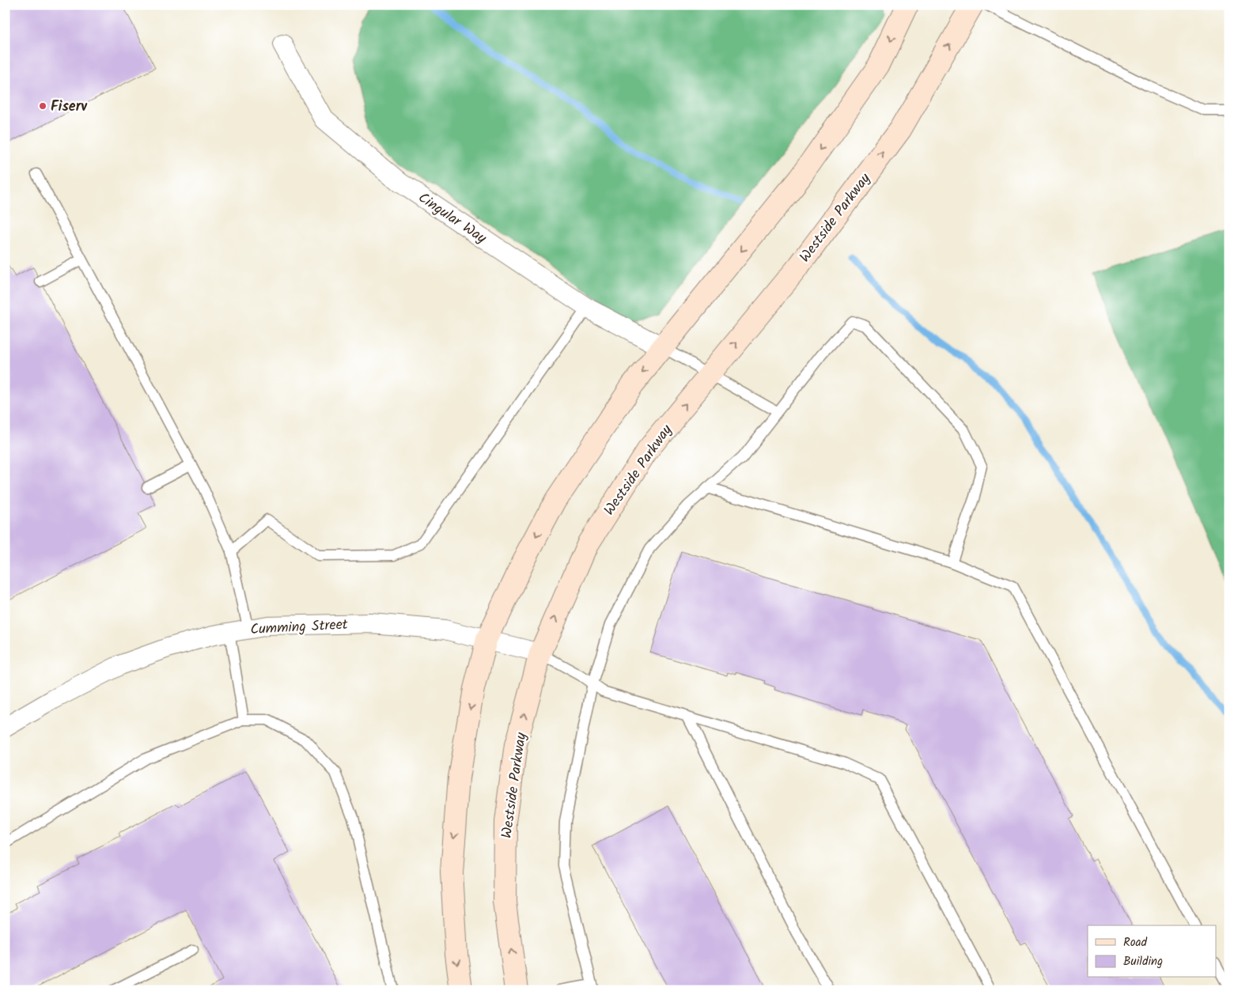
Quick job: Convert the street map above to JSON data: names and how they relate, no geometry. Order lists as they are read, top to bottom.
{
  "streets": {
    "main road": ["Westside Parkway"],
    "street": ["Cingular Way", "Cumming Street"]
  },
  "crossings": [
    ["Westside Parkway", "Cumming Street"]
  ],
  "places": ["Fiserv"],
  "legend": ["Road", "Building"]
}
